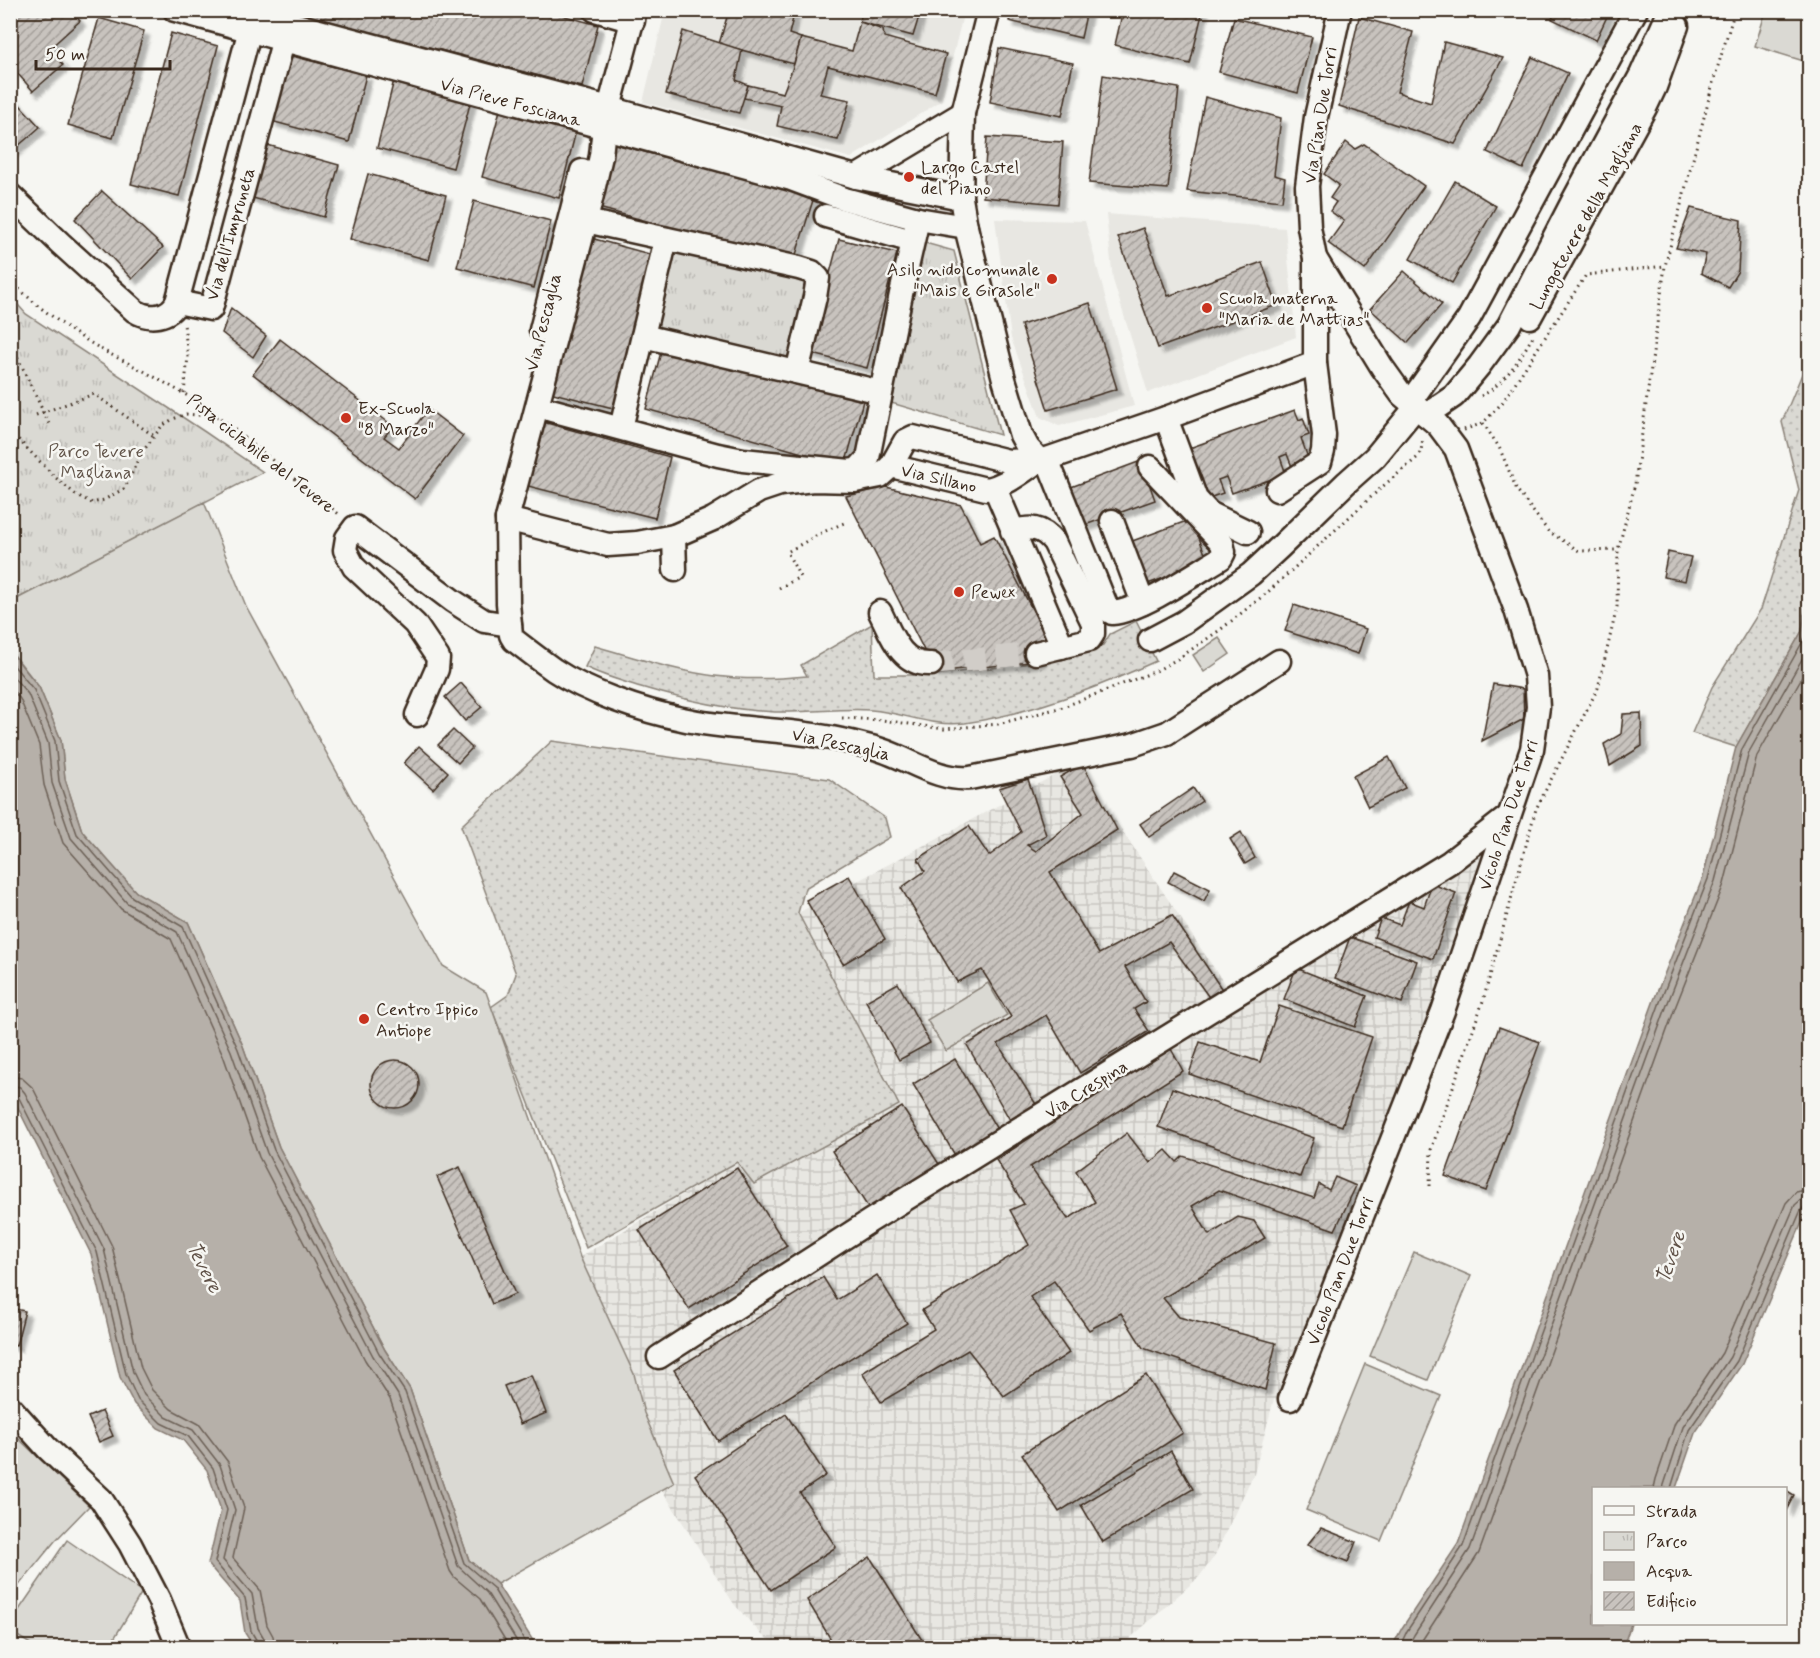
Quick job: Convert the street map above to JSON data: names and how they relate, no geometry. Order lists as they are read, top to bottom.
{
  "streets": {
    "street": [
      "Via Pieve Fosciana",
      "Via Pian Due Torri",
      "Lungotevere della Magliana",
      "Via dell'Impruneta",
      "Via Pescaglia",
      "Via Sillano",
      "Vicolo Pian Due Torri",
      "Via Crespina"
    ],
    "path": ["Pista ciclabile del Tevere"]
  },
  "crossings": [
    ["Via Pieve Fosciana", "Via dell'Impruneta"],
    ["Via Pieve Fosciana", "Via Pescaglia"],
    ["Via Pian Due Torri", "Via Sillano"],
    ["Via Pian Due Torri", "Vicolo Pian Due Torri"],
    ["Lungotevere della Magliana", "Vicolo Pian Due Torri"],
    ["Vicolo Pian Due Torri", "Via Crespina"]
  ],
  "water": ["Tevere"],
  "parks": ["Parco Tevere Magliana"],
  "places": [
    "Largo Castel del Piano",
    "Asilo nido comunale \"Mais e Girasole\"",
    "Scuola materna \"Maria de Mattias\"",
    "Ex-Scuola \"8 Marzo\"",
    "Pewex",
    "Centro Ippico Antiope"
  ],
  "legend": [
    "Strada",
    "Parco",
    "Acqua",
    "Edificio"
  ],
  "scale_bar": "50 m"
}
